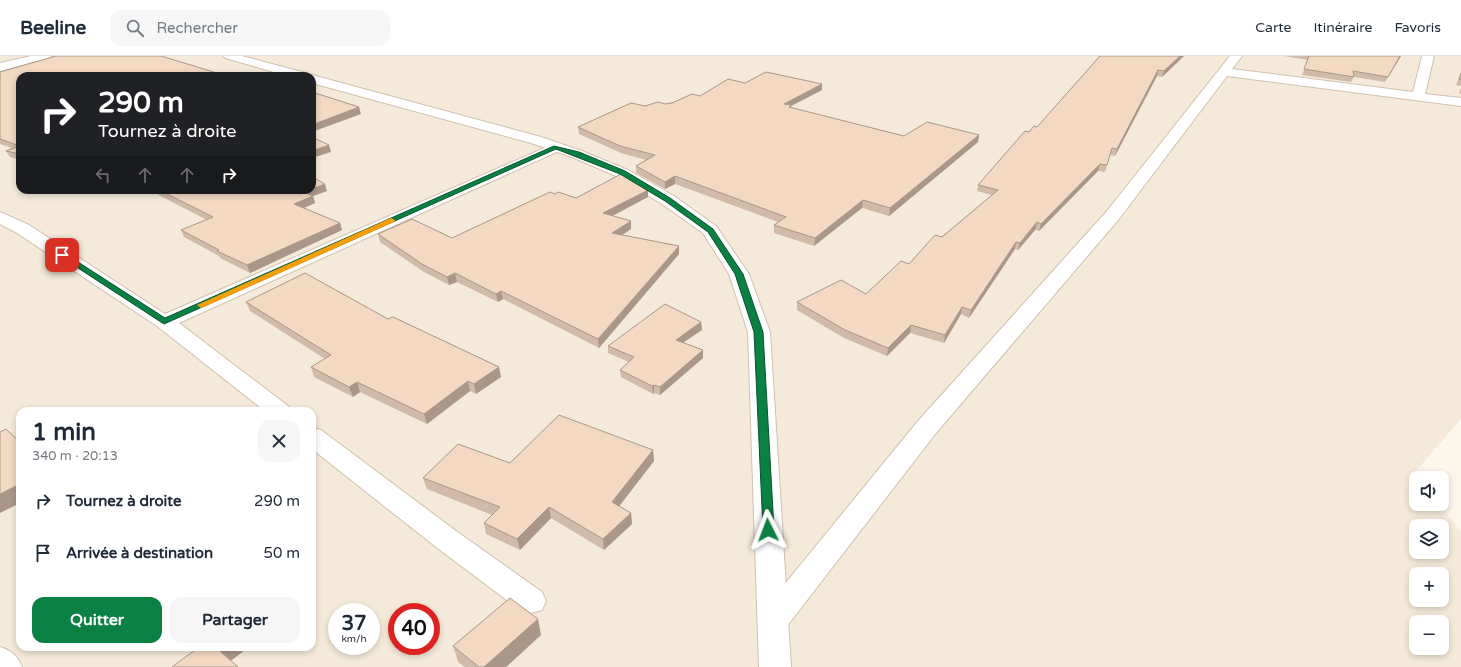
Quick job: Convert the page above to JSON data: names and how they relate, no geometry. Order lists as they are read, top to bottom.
{
  "page": {
    "header": "Beeline",
    "search": "Rechercher",
    "nav": ["Carte", "Itinéraire", "Favoris"],
    "turn": ["290 m", "Tournez à droite"],
    "heading": ["1 min", "340 m · 20:13"],
    "map_buttons": ["+", "−"],
    "list": [
      {
        "name": "Tournez à droite",
        "value": "290 m"
      },
      {
        "name": "Arrivée à destination",
        "value": "50 m"
      }
    ],
    "buttons": ["Quitter", "Partager"],
    "speed": "37 km/h",
    "limit": "40"
  }
}
